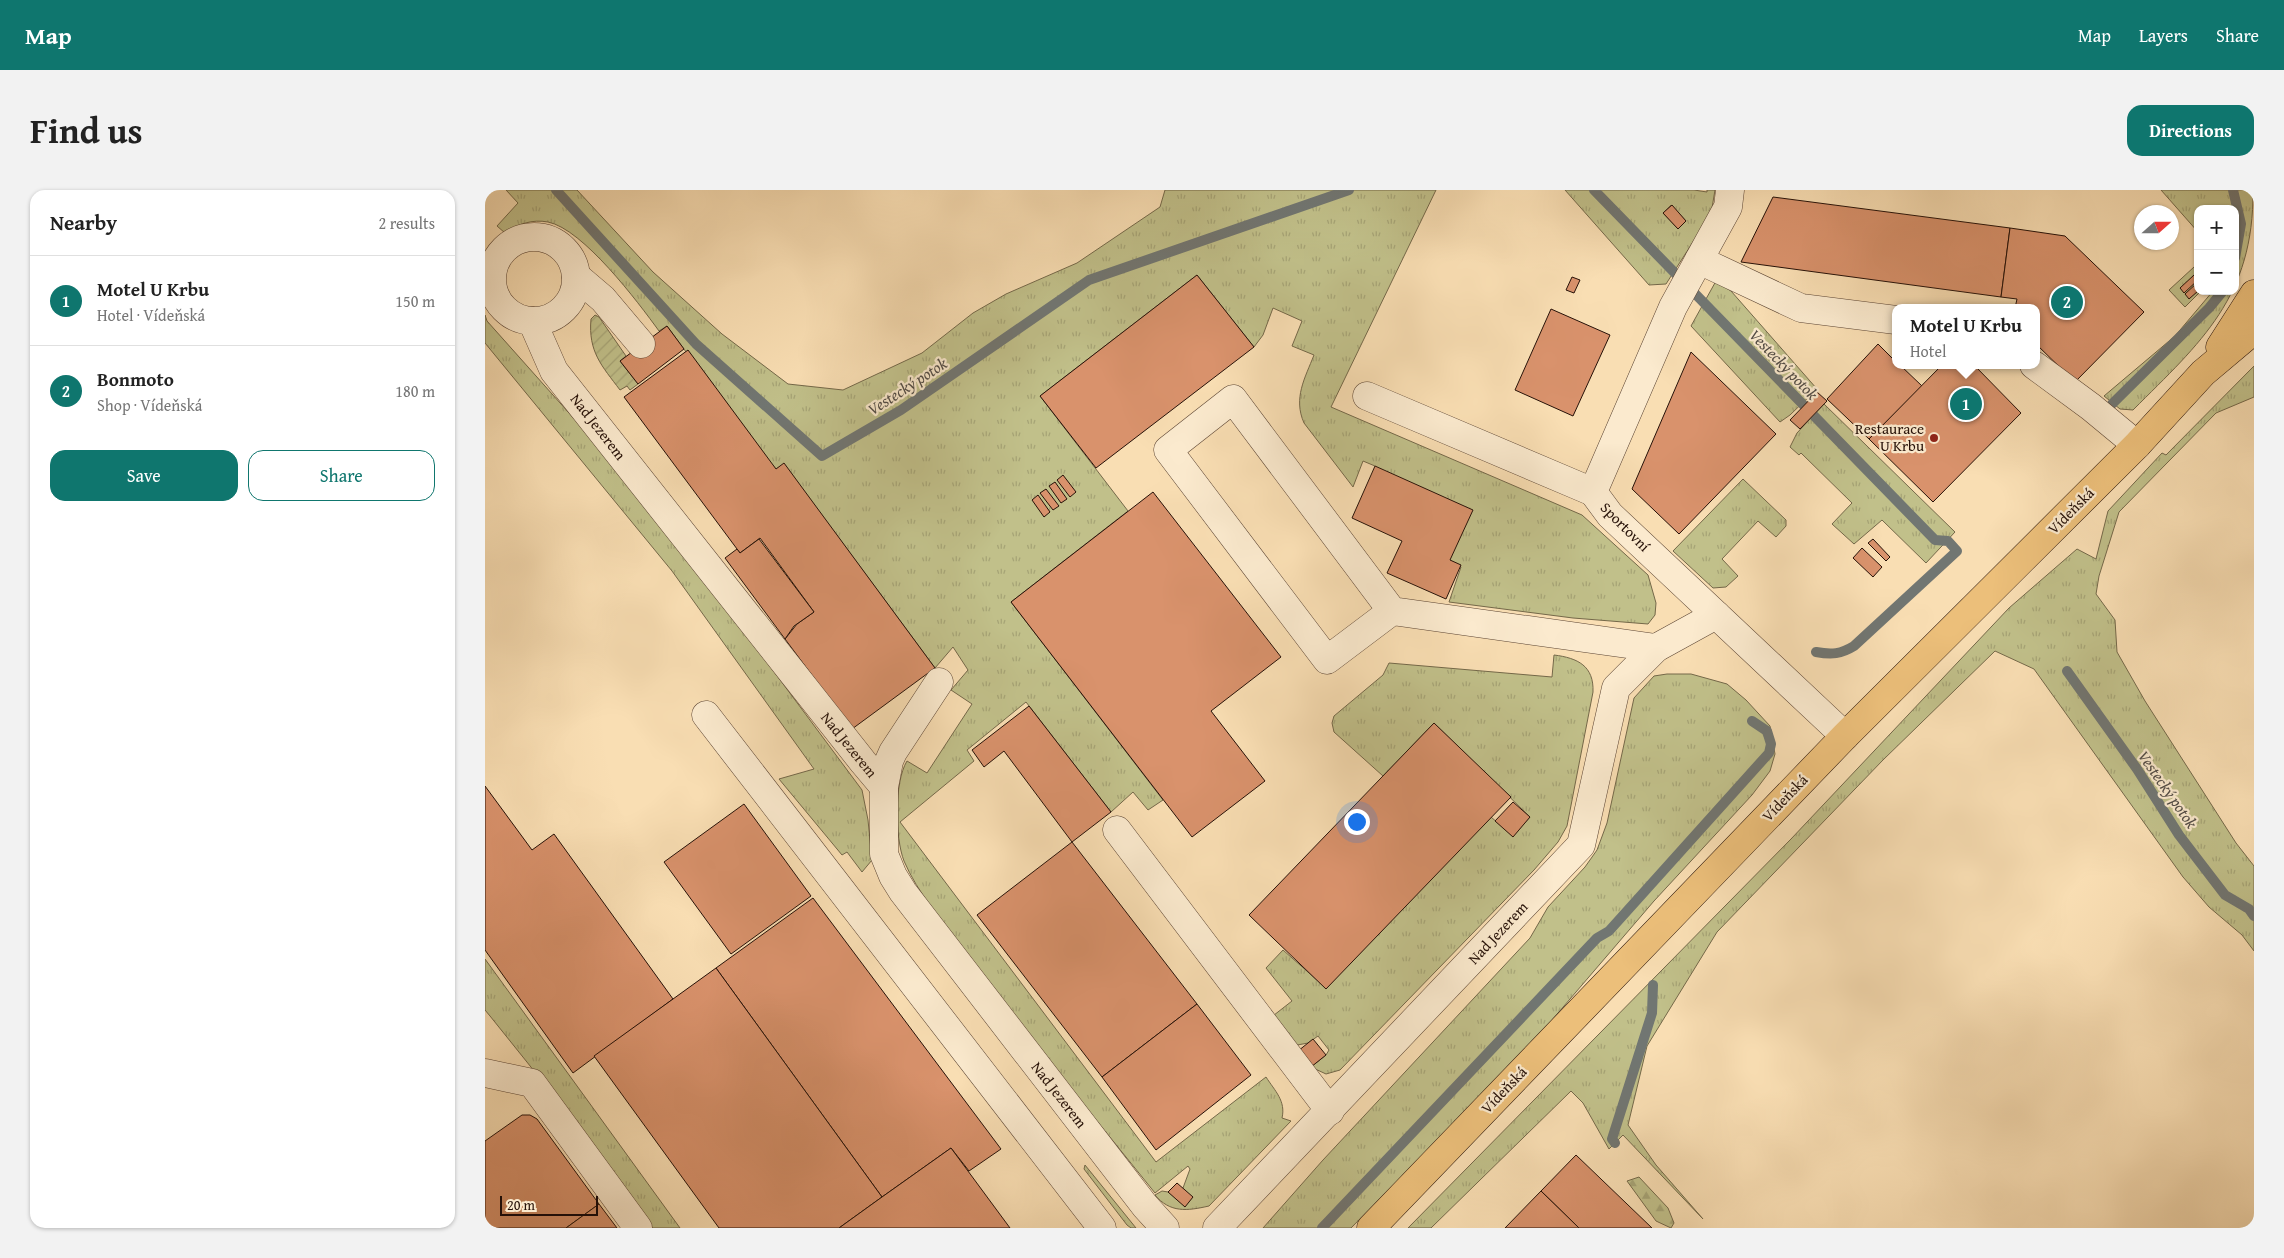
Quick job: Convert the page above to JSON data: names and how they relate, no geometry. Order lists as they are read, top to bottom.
{
  "streets": {
    "main road": ["Vídeňská"],
    "street": ["Nad Jezerem", "Sportovní"]
  },
  "crossings": [
    ["Nad Jezerem", "Sportovní"],
    ["Vídeňská", "Sportovní"]
  ],
  "water": ["Vestecký potok"],
  "places": ["Restaurace U Krbu"],
  "scale_bar": "20 m",
  "north": "right",
  "page": {
    "header": "Map",
    "nav": ["Map", "Layers", "Share"],
    "title": "Find us",
    "buttons": [
      "Directions",
      ["Save", "Share"]
    ],
    "heading": ["Nearby", "2 results"],
    "map_buttons": ["+", "−"],
    "list": [
      {
        "mark": "1",
        "name": "Motel U Krbu",
        "note": "Hotel · Vídeňská",
        "value": "150 m"
      },
      {
        "mark": "2",
        "name": "Bonmoto",
        "note": "Shop · Vídeňská",
        "value": "180 m"
      }
    ],
    "pins": ["2", "1"],
    "popup": ["Motel U Krbu", "Hotel"],
    "scale": "20 m"
  }
}
